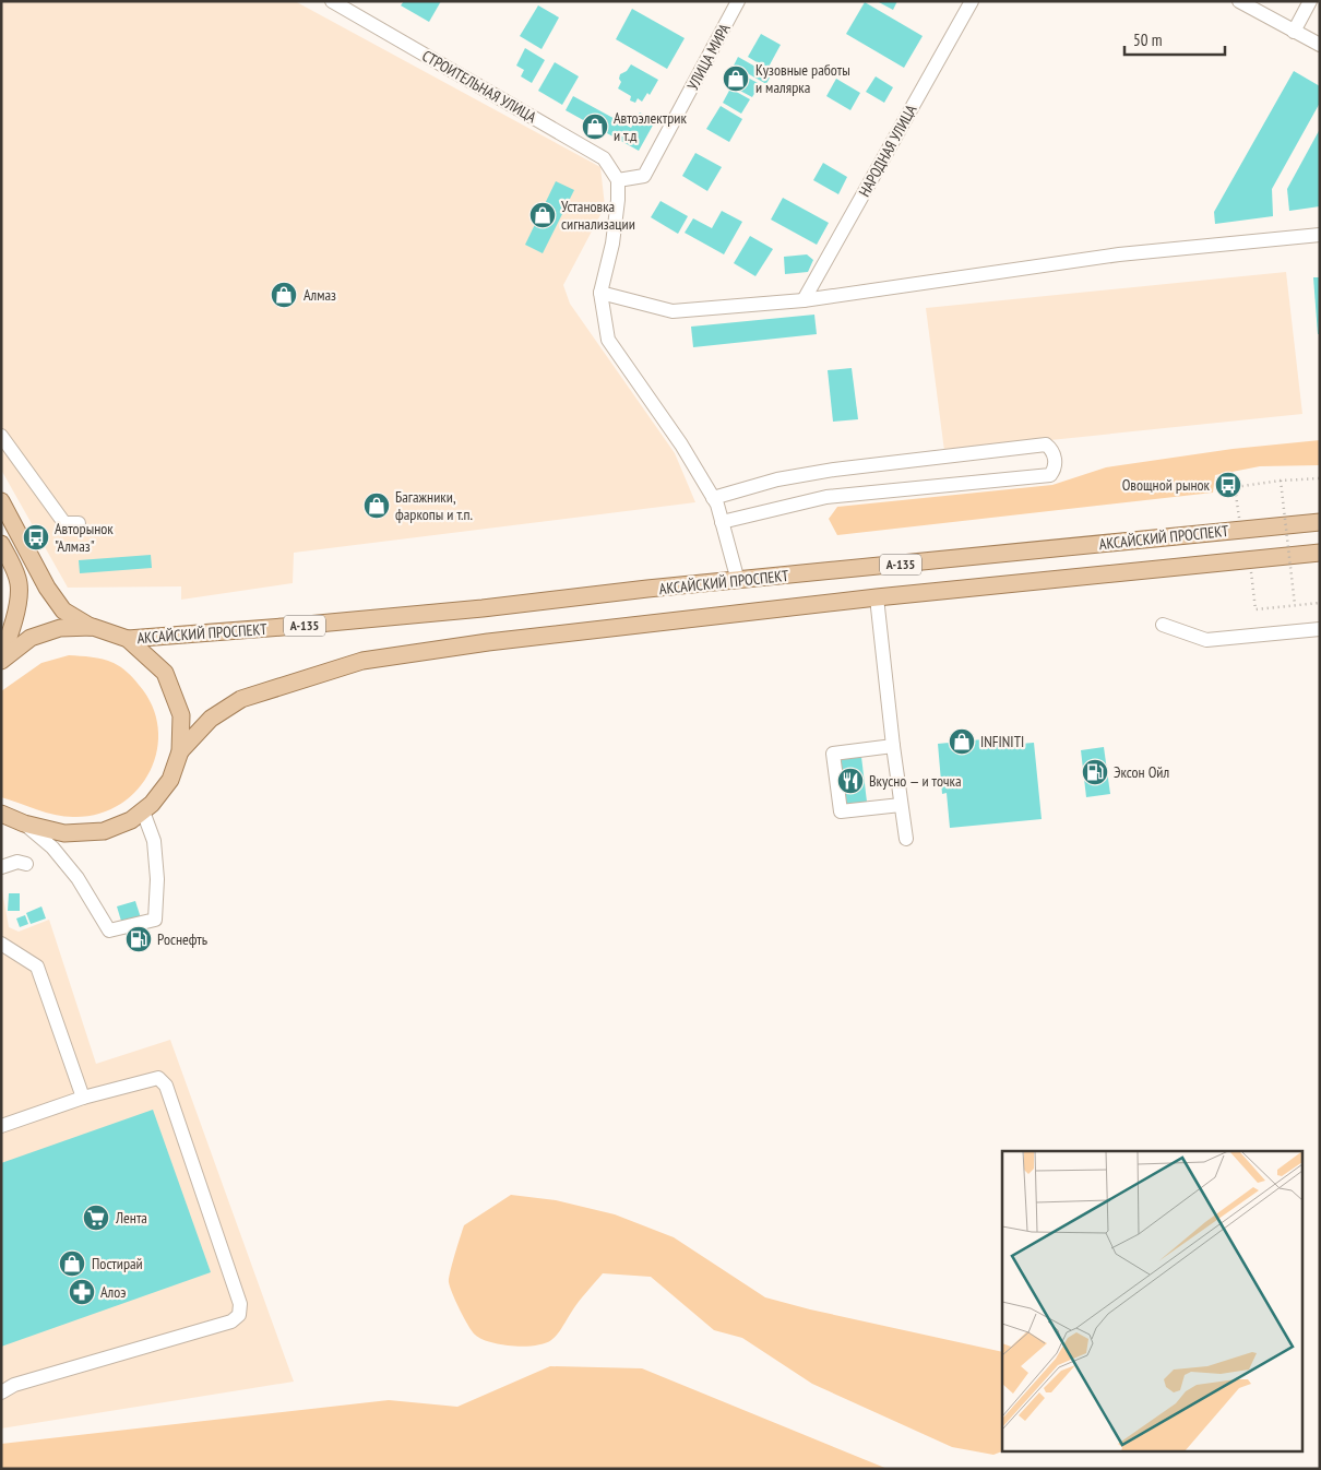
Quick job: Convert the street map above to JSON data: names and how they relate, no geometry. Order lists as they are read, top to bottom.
{
  "streets": {
    "main road": ["АКСАЙСКИЙ ПРОСПЕКТ", "А-135"],
    "street": ["УЛИЦА МИРА", "СТРОИТЕЛЬНАЯ УЛИЦА", "НАРОДНАЯ УЛИЦА"]
  },
  "crossings": [
    ["УЛИЦА МИРА", "СТРОИТЕЛЬНАЯ УЛИЦА"]
  ],
  "places": {
    "shop": [
      "Кузовные работы и малярка",
      "Автоэлектрик и т.д",
      "Установка сигнализации",
      "Алмаз",
      "Багажники, фаркопы и т.п.",
      "INFINITI",
      "Постирай"
    ],
    "bus stop": ["Овощной рынок", "Авторынок \"Алмаз\""],
    "fuel station": ["Эксон Ойл", "Роснефть"],
    "restaurant": ["Вкусно — и точка"],
    "supermarket": ["Лента"],
    "pharmacy": ["Алоэ"]
  },
  "scale_bar": "50 m"
}
